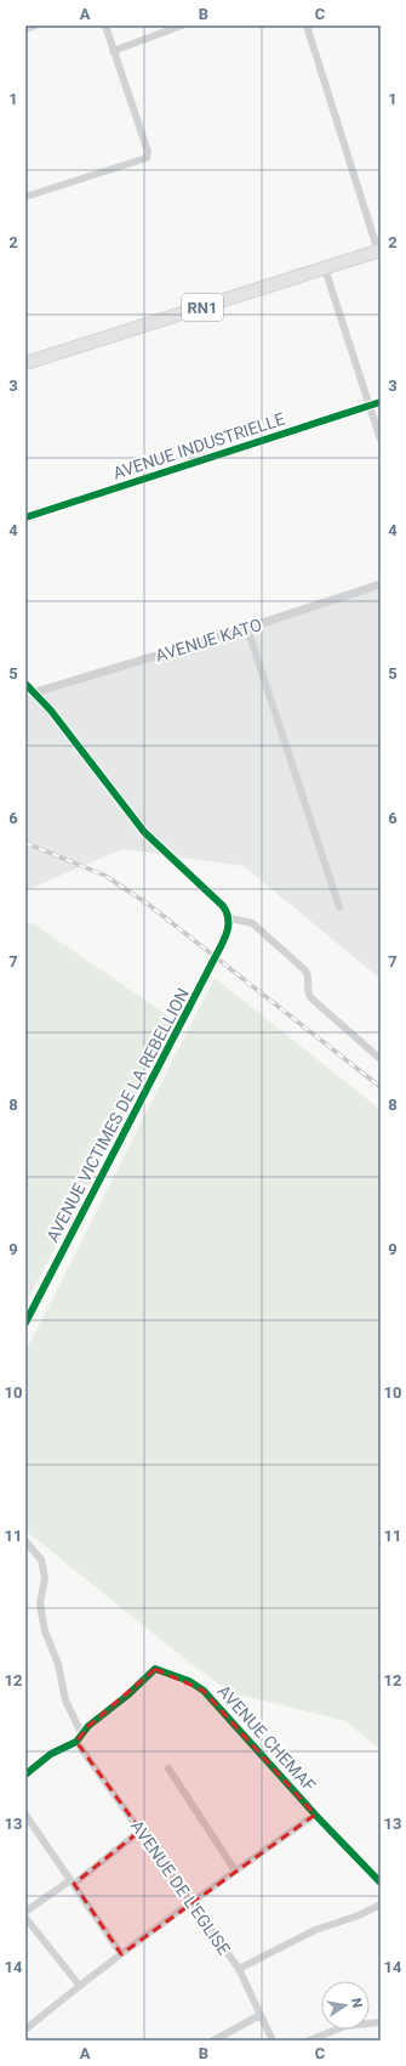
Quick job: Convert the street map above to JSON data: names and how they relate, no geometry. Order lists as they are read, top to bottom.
{
  "streets": {
    "highway": ["RN1"],
    "street": [
      "AVENUE INDUSTRIELLE",
      "AVENUE KATO",
      "AVENUE VICTIMES DE LA REBELLION",
      "AVENUE CHEMAF",
      "AVENUE DE L'EGLISE"
    ]
  },
  "crossings": [
    ["AVENUE CHEMAF", "AVENUE DE L'EGLISE"]
  ],
  "north": "right",
  "grid": {
    "columns": ["A", "B", "C"],
    "rows": [
      "1",
      "2",
      "3",
      "4",
      "5",
      "6",
      "7",
      "8",
      "9",
      "10",
      "11",
      "12",
      "13",
      "14"
    ]
  }
}
